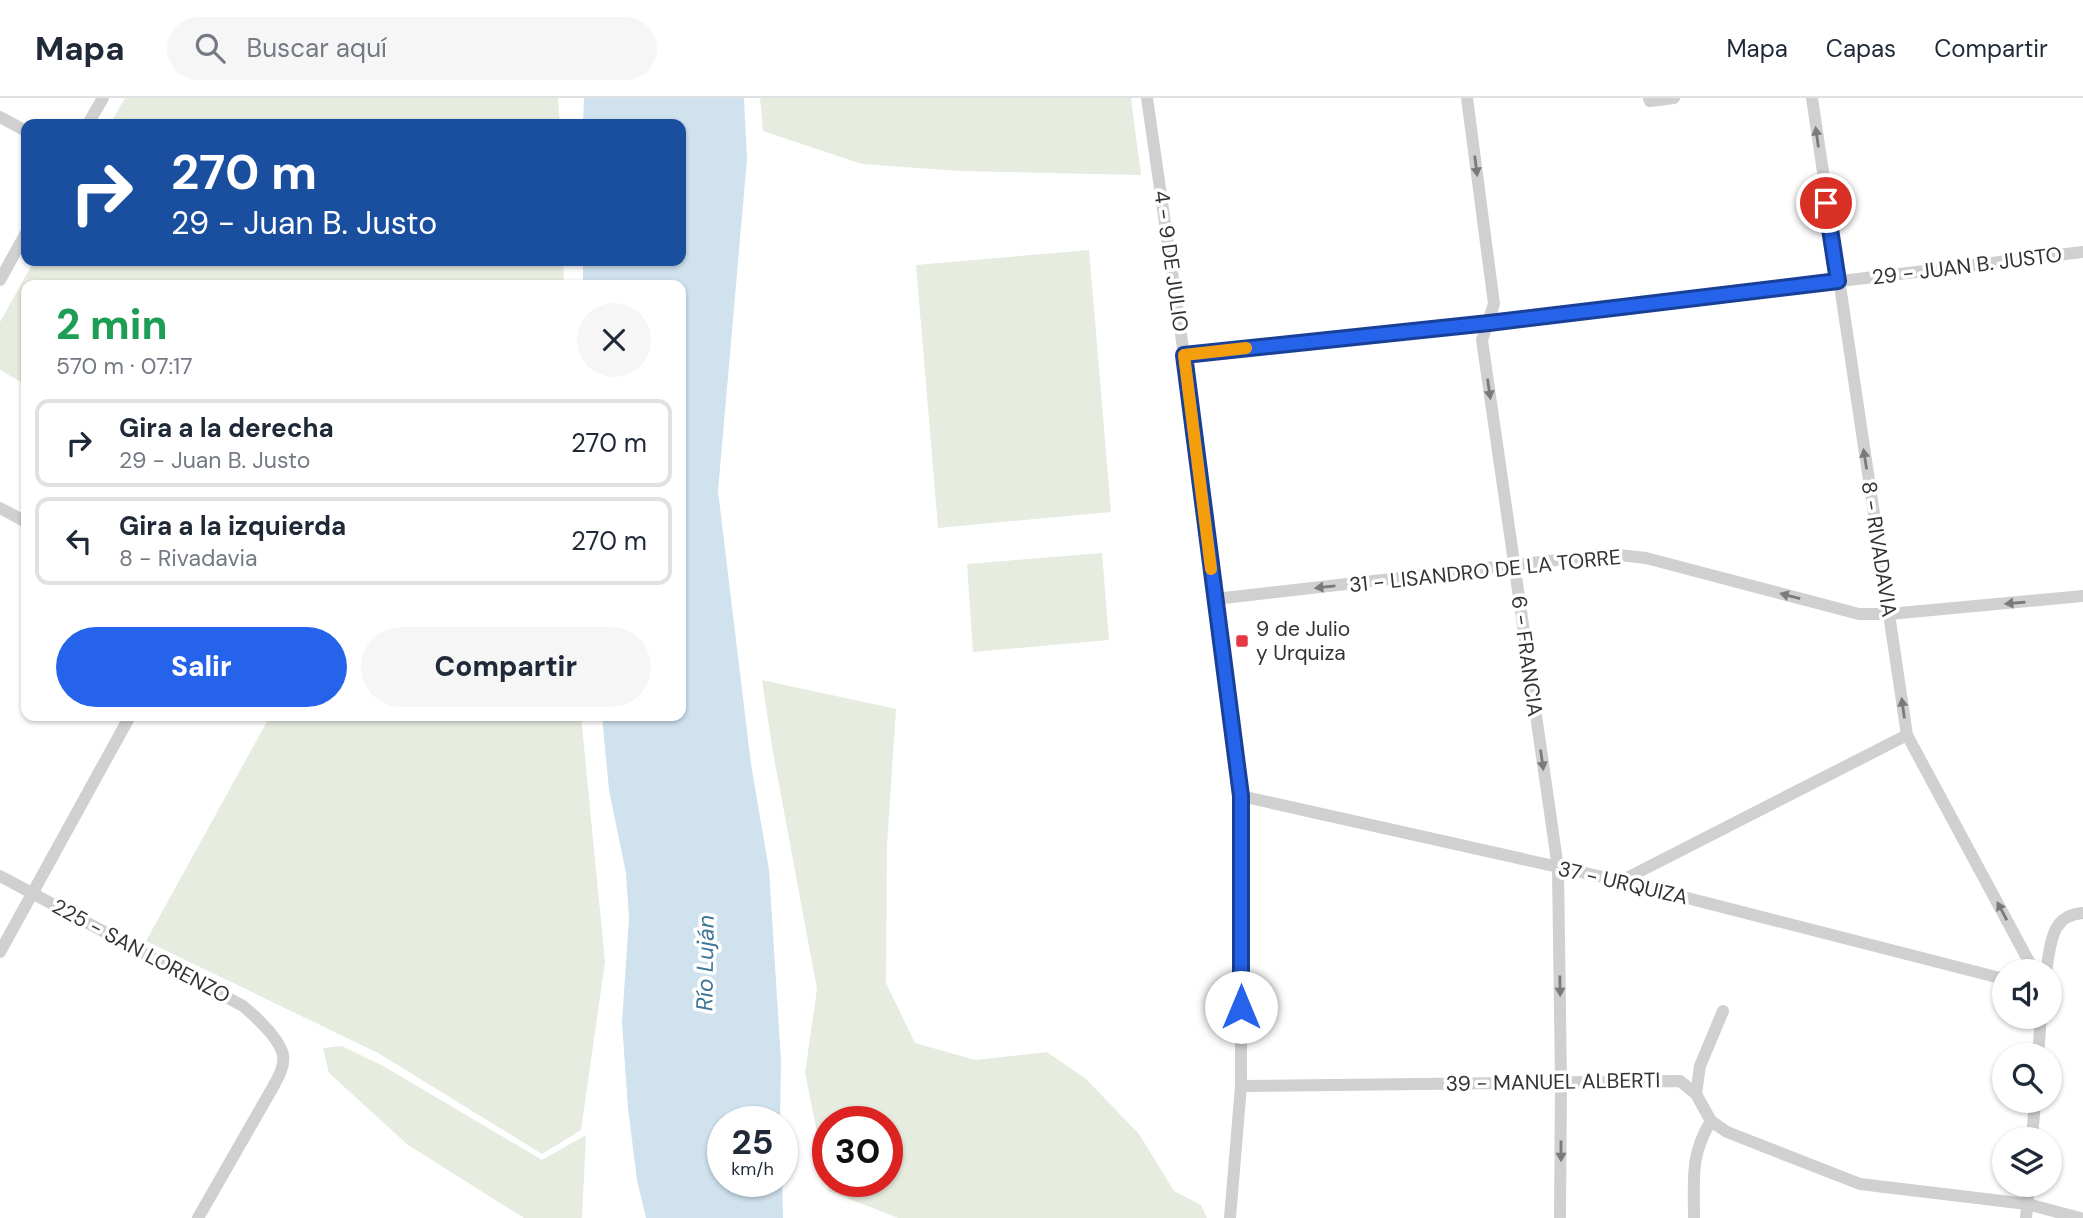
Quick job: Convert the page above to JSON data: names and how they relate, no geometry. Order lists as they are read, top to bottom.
{
  "streets": {
    "street": [
      "4 - 9 DE JULIO",
      "29 - JUAN B. JUSTO",
      "8 - RIVADAVIA",
      "31 - LISANDRO DE LA TORRE",
      "6 - FRANCIA",
      "37 - URQUIZA",
      "225 - SAN LORENZO",
      "39 - MANUEL ALBERTI"
    ]
  },
  "crossings": [
    ["4 - 9 DE JULIO", "29 - JUAN B. JUSTO"],
    ["4 - 9 DE JULIO", "31 - LISANDRO DE LA TORRE"],
    ["4 - 9 DE JULIO", "37 - URQUIZA"],
    ["4 - 9 DE JULIO", "39 - MANUEL ALBERTI"],
    ["29 - JUAN B. JUSTO", "8 - RIVADAVIA"],
    ["29 - JUAN B. JUSTO", "6 - FRANCIA"],
    ["8 - RIVADAVIA", "31 - LISANDRO DE LA TORRE"],
    ["31 - LISANDRO DE LA TORRE", "6 - FRANCIA"],
    ["6 - FRANCIA", "37 - URQUIZA"],
    ["6 - FRANCIA", "39 - MANUEL ALBERTI"]
  ],
  "one_way": ["8 - RIVADAVIA", "31 - LISANDRO DE LA TORRE", "6 - FRANCIA"],
  "water": ["Río Luján"],
  "places": {
    "transit": ["9 de Julio y Urquiza"]
  },
  "page": {
    "header": "Mapa",
    "search": "Buscar aquí",
    "nav": ["Mapa", "Capas", "Compartir"],
    "turn": ["270 m", "29 - Juan B. Justo"],
    "heading": ["2 min", "570 m · 07:17"],
    "list": [
      {
        "name": "Gira a la derecha",
        "note": "29 - Juan B. Justo",
        "value": "270 m"
      },
      {
        "name": "Gira a la izquierda",
        "note": "8 - Rivadavia",
        "value": "270 m"
      }
    ],
    "buttons": ["Salir", "Compartir"],
    "speed": "25 km/h",
    "limit": "30"
  }
}
